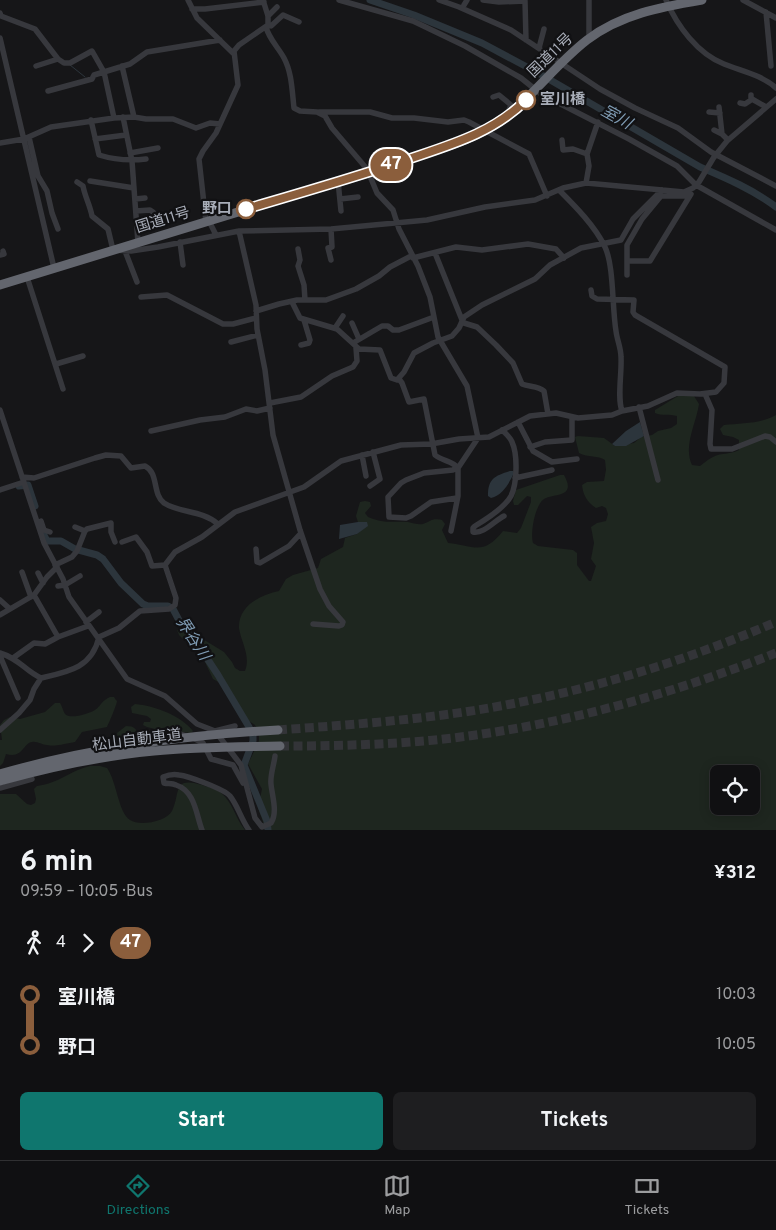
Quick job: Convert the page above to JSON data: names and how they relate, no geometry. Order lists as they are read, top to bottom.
{
  "streets": {
    "highway": ["国道11号", "松山自動車道"]
  },
  "water": ["室川", "界谷川"],
  "places": ["室川橋", "野口"],
  "lines": ["bus line 47"],
  "page": {
    "on_map": "47",
    "heading": ["6 min", "09:59 – 10:05 · Bus", "¥312"],
    "legs": ["4", "47"],
    "list": [
      {
        "name": "室川橋",
        "value": "10:03"
      },
      {
        "name": "野口",
        "value": "10:05"
      }
    ],
    "buttons": ["Start", "Tickets"],
    "tabs": ["Directions", "Map", "Tickets"]
  }
}
